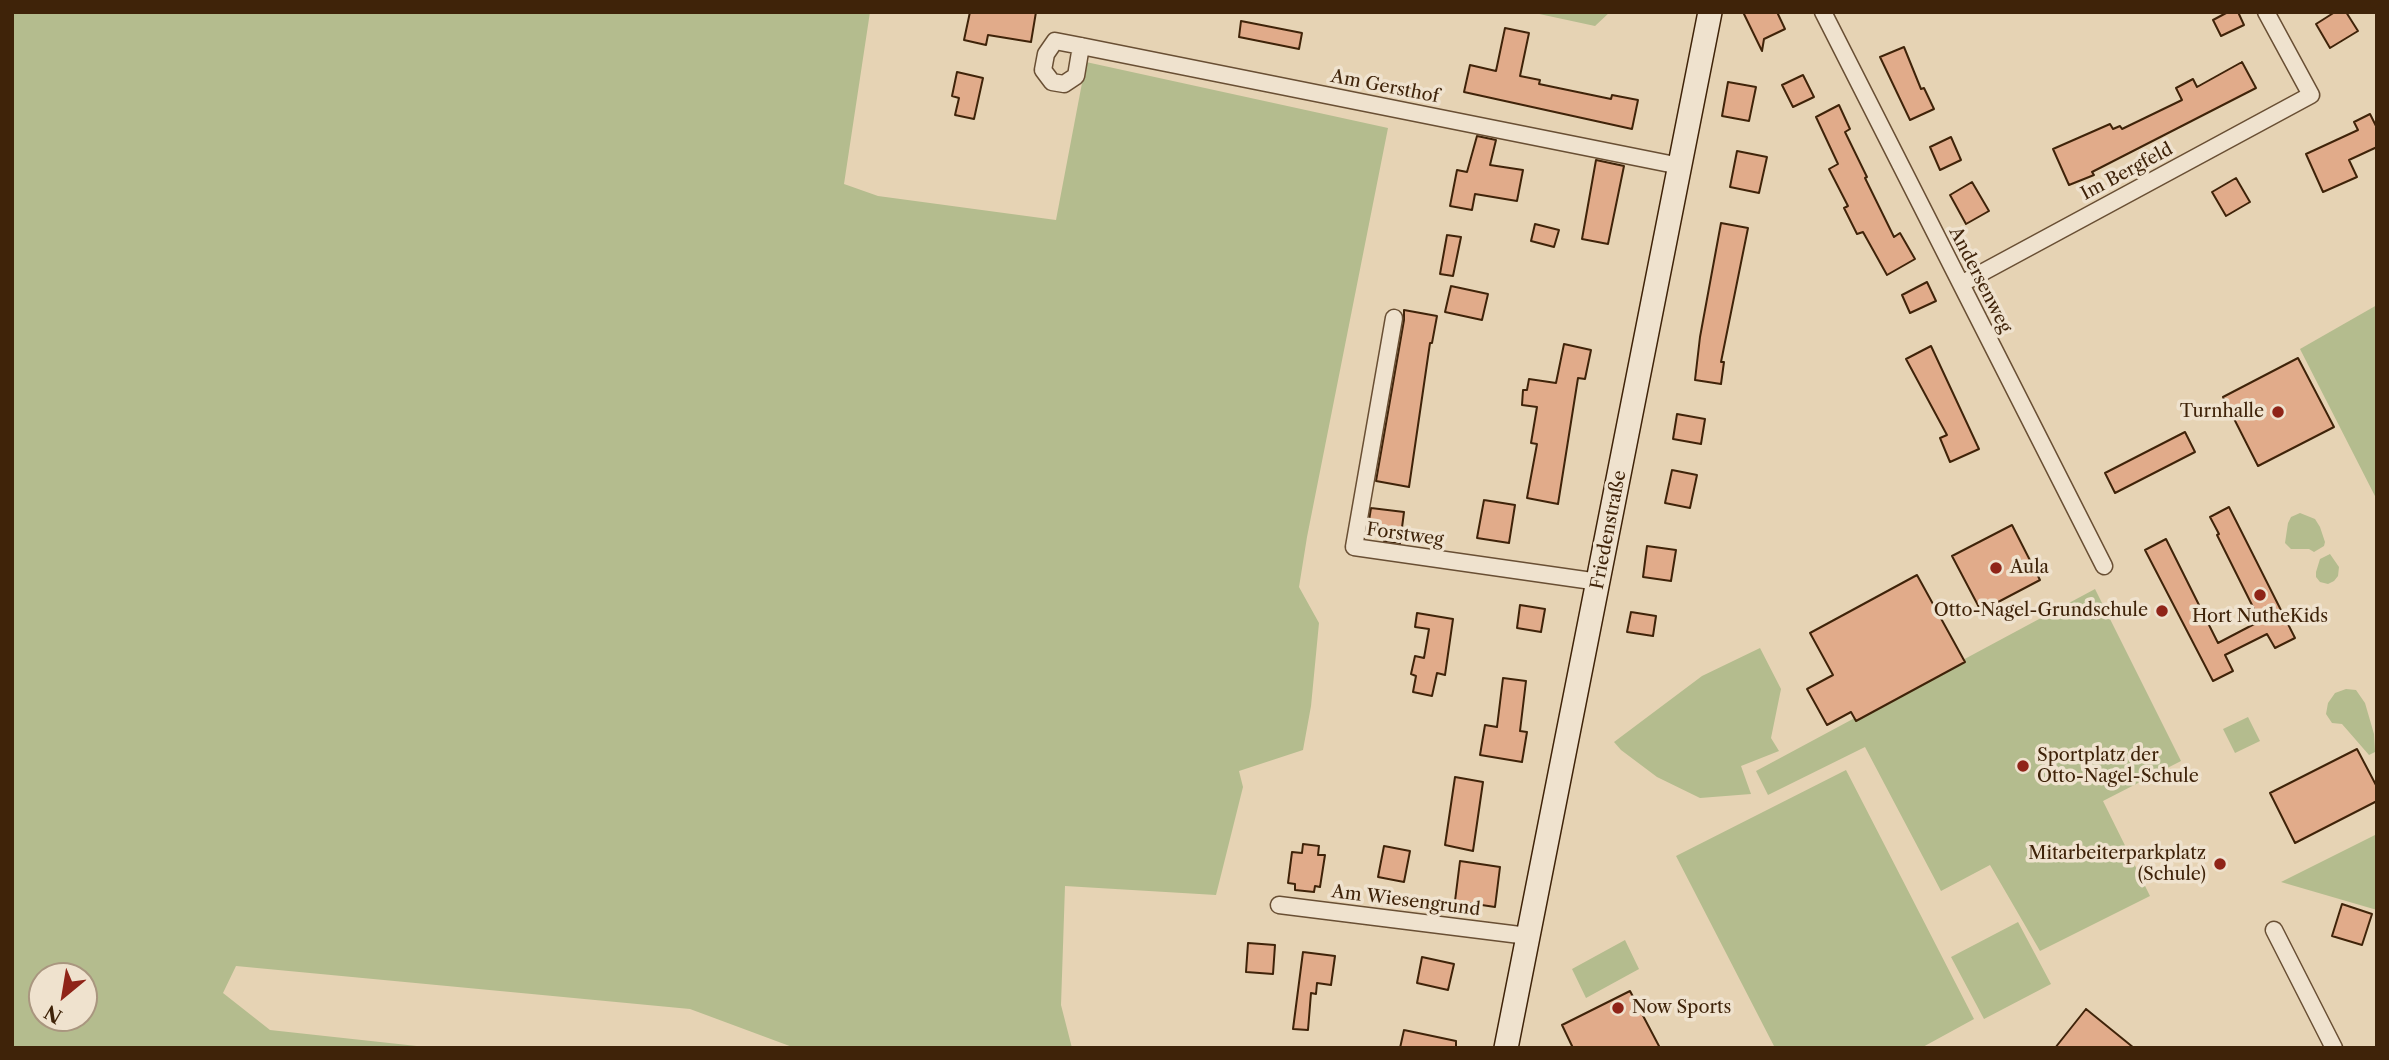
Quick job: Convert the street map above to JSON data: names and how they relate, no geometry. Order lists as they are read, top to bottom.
{
  "streets": {
    "main road": ["Friedenstraße"],
    "street": [
      "Am Gersthof",
      "Im Bergfeld",
      "Andersenweg",
      "Forstweg",
      "Am Wiesengrund"
    ]
  },
  "crossings": [
    ["Am Gersthof", "Friedenstraße"],
    ["Im Bergfeld", "Andersenweg"],
    ["Friedenstraße", "Forstweg"],
    ["Friedenstraße", "Am Wiesengrund"]
  ],
  "places": [
    "Turnhalle",
    "Aula",
    "Hort NutheKids",
    "Otto-Nagel-Grundschule",
    "Sportplatz der Otto-Nagel-Schule",
    "Mitarbeiterparkplatz (Schule)",
    "Now Sports"
  ],
  "north": "bottom left"
}
